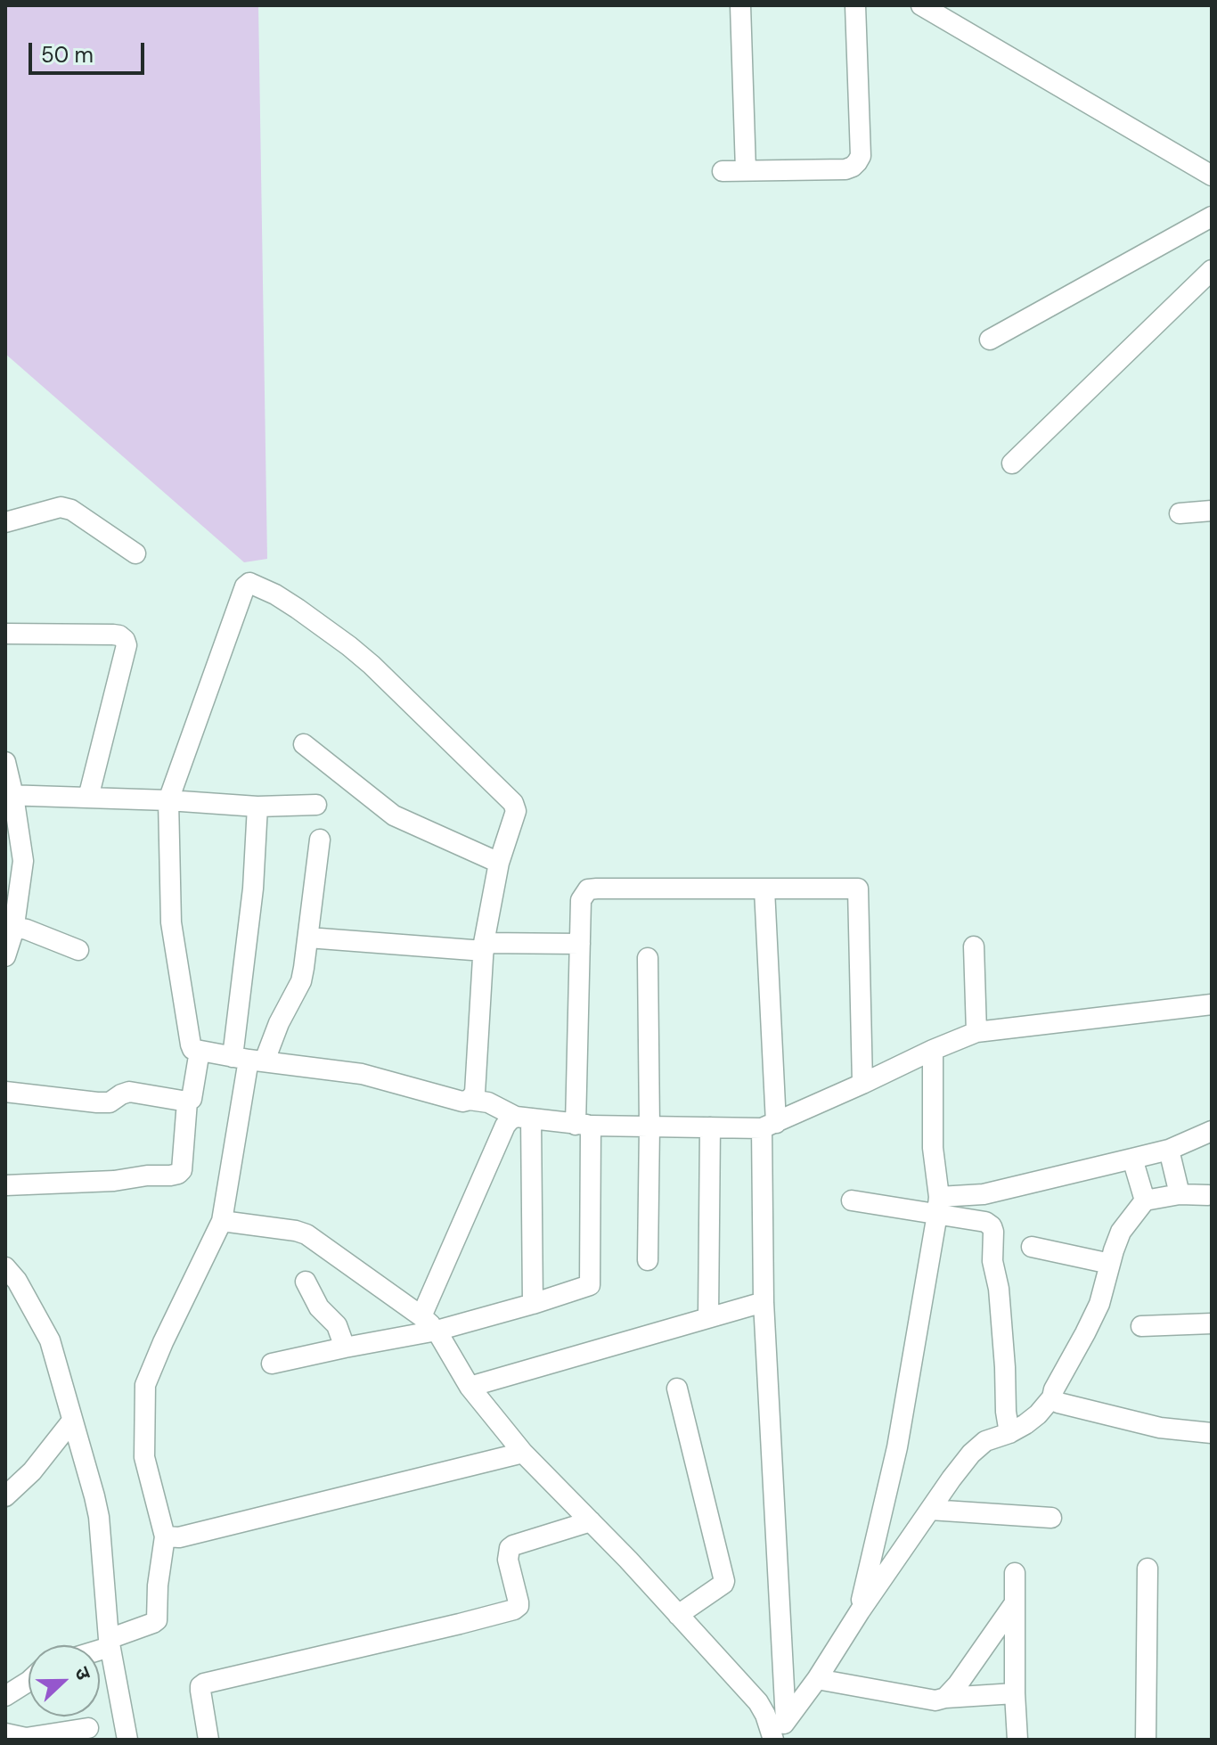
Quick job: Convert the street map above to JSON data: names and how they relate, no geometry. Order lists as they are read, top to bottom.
{
  "scale_bar": "50 m",
  "north": "right"
}
